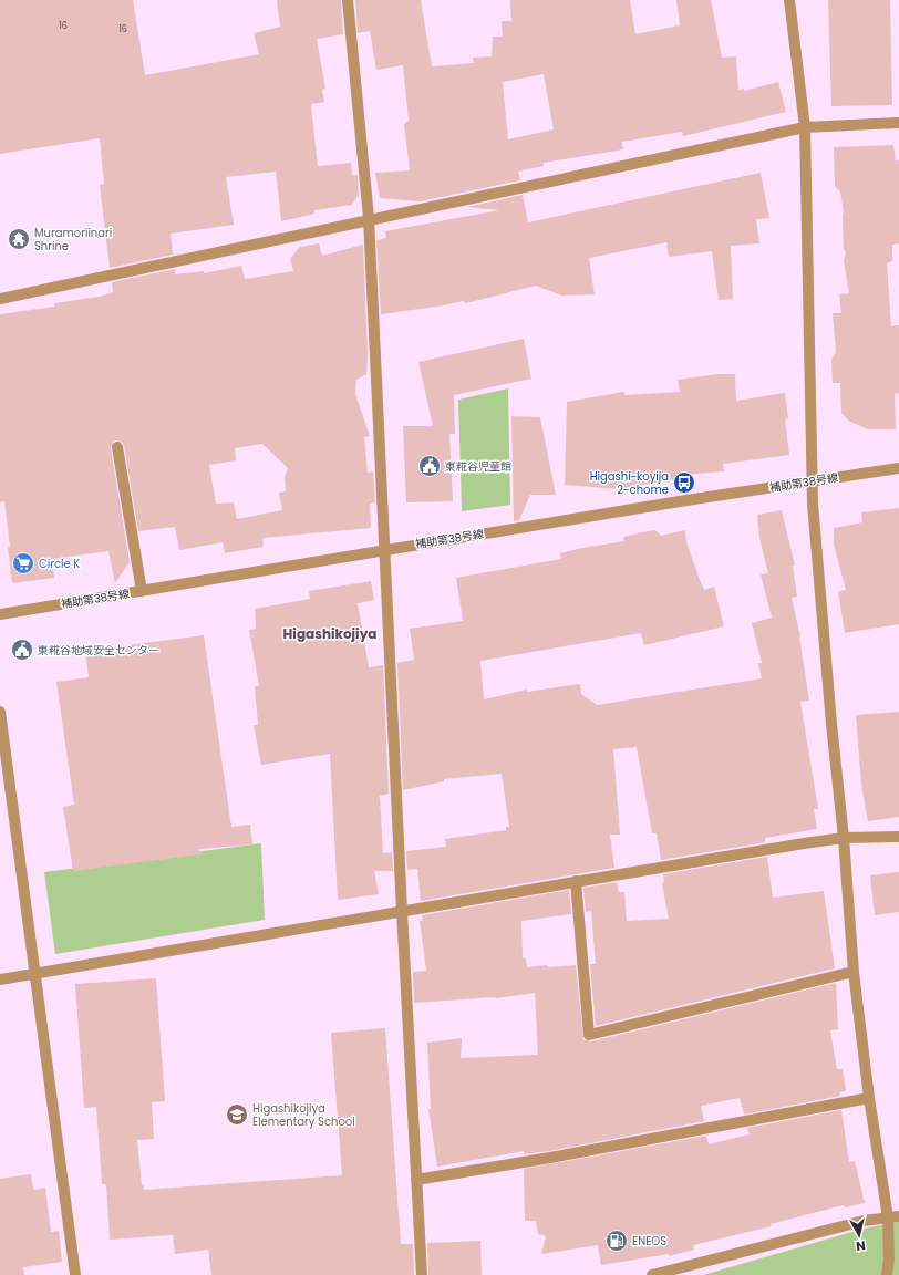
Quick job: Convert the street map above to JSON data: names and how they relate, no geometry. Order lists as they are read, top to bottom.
{
  "streets": {
    "street": ["補助第38号線"]
  },
  "districts": ["Higashikojiya"],
  "places": {
    "temple": ["Muramoriinari Shrine"],
    "public building": ["東糀谷児童館", "東糀谷地域安全センター"],
    "bus stop": ["Higashi-koyija 2-chome"],
    "supermarket": ["Circle K"],
    "school or university": ["Higashikojiya Elementary School"],
    "fuel station": ["ENEOS"]
  },
  "house_numbers": ["16", "16"],
  "north": "bottom"
}
